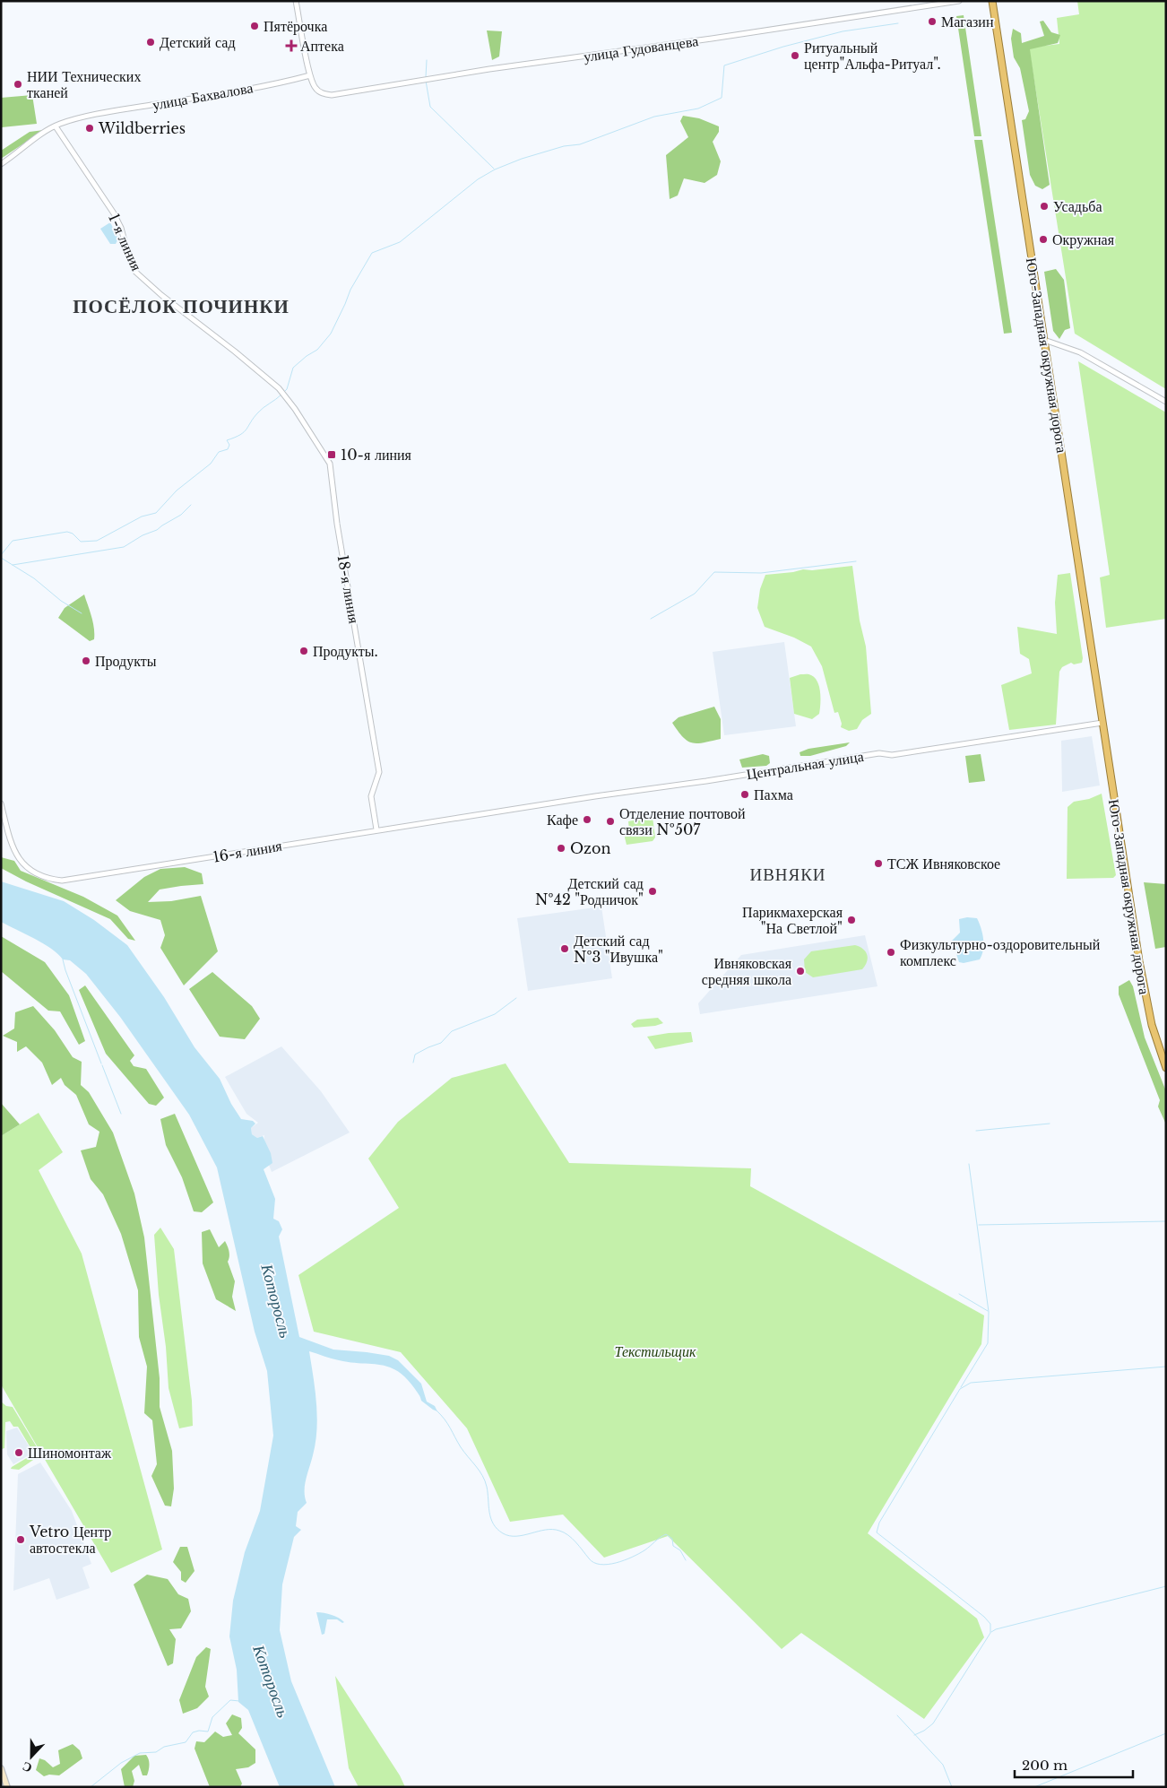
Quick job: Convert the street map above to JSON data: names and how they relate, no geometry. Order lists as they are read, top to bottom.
{
  "streets": {
    "highway": ["Юго-Западная окружная дорога"],
    "street": [
      "улица Гудованцева",
      "улица Бахвалова",
      "1-я линия",
      "18-я линия",
      "Центральная улица",
      "16-я линия"
    ]
  },
  "crossings": [
    ["улица Гудованцева", "улица Бахвалова"],
    ["улица Бахвалова", "1-я линия"],
    ["1-я линия", "18-я линия"],
    ["Юго-Западная окружная дорога", "Центральная улица"],
    ["18-я линия", "16-я линия"],
    ["Центральная улица", "16-я линия"]
  ],
  "districts": ["ПОСЁЛОК ПОЧИНКИ", "ИВНЯКИ"],
  "water": ["Которосль"],
  "parks": ["Текстильщик"],
  "places": {
    "other": [
      "Магазин",
      "Пятёрочка",
      "Детский сад",
      "Ритуальный центр\"Альфа-Ритуал\".",
      "НИИ Технических тканей",
      "Wildberries",
      "Усадьба",
      "Окружная",
      "Продукты.",
      "Продукты",
      "Пахма",
      "Кафе",
      "Отделение почтовой связи №507",
      "Ozon",
      "ТСЖ Ивняковское",
      "Детский сад №42 \"Родничок\"",
      "Парикмахерская \"На Светлой\"",
      "Детский сад №3 \"Ивушка\"",
      "Физкультурно-оздоровительный комплекс",
      "Ивняковская средняя школа",
      "Шиномонтаж",
      "Vetro Центр автостекла"
    ],
    "health": ["Аптека"],
    "transit": ["10-я линия"]
  },
  "scale_bar": "200 m",
  "north": "bottom"
}
